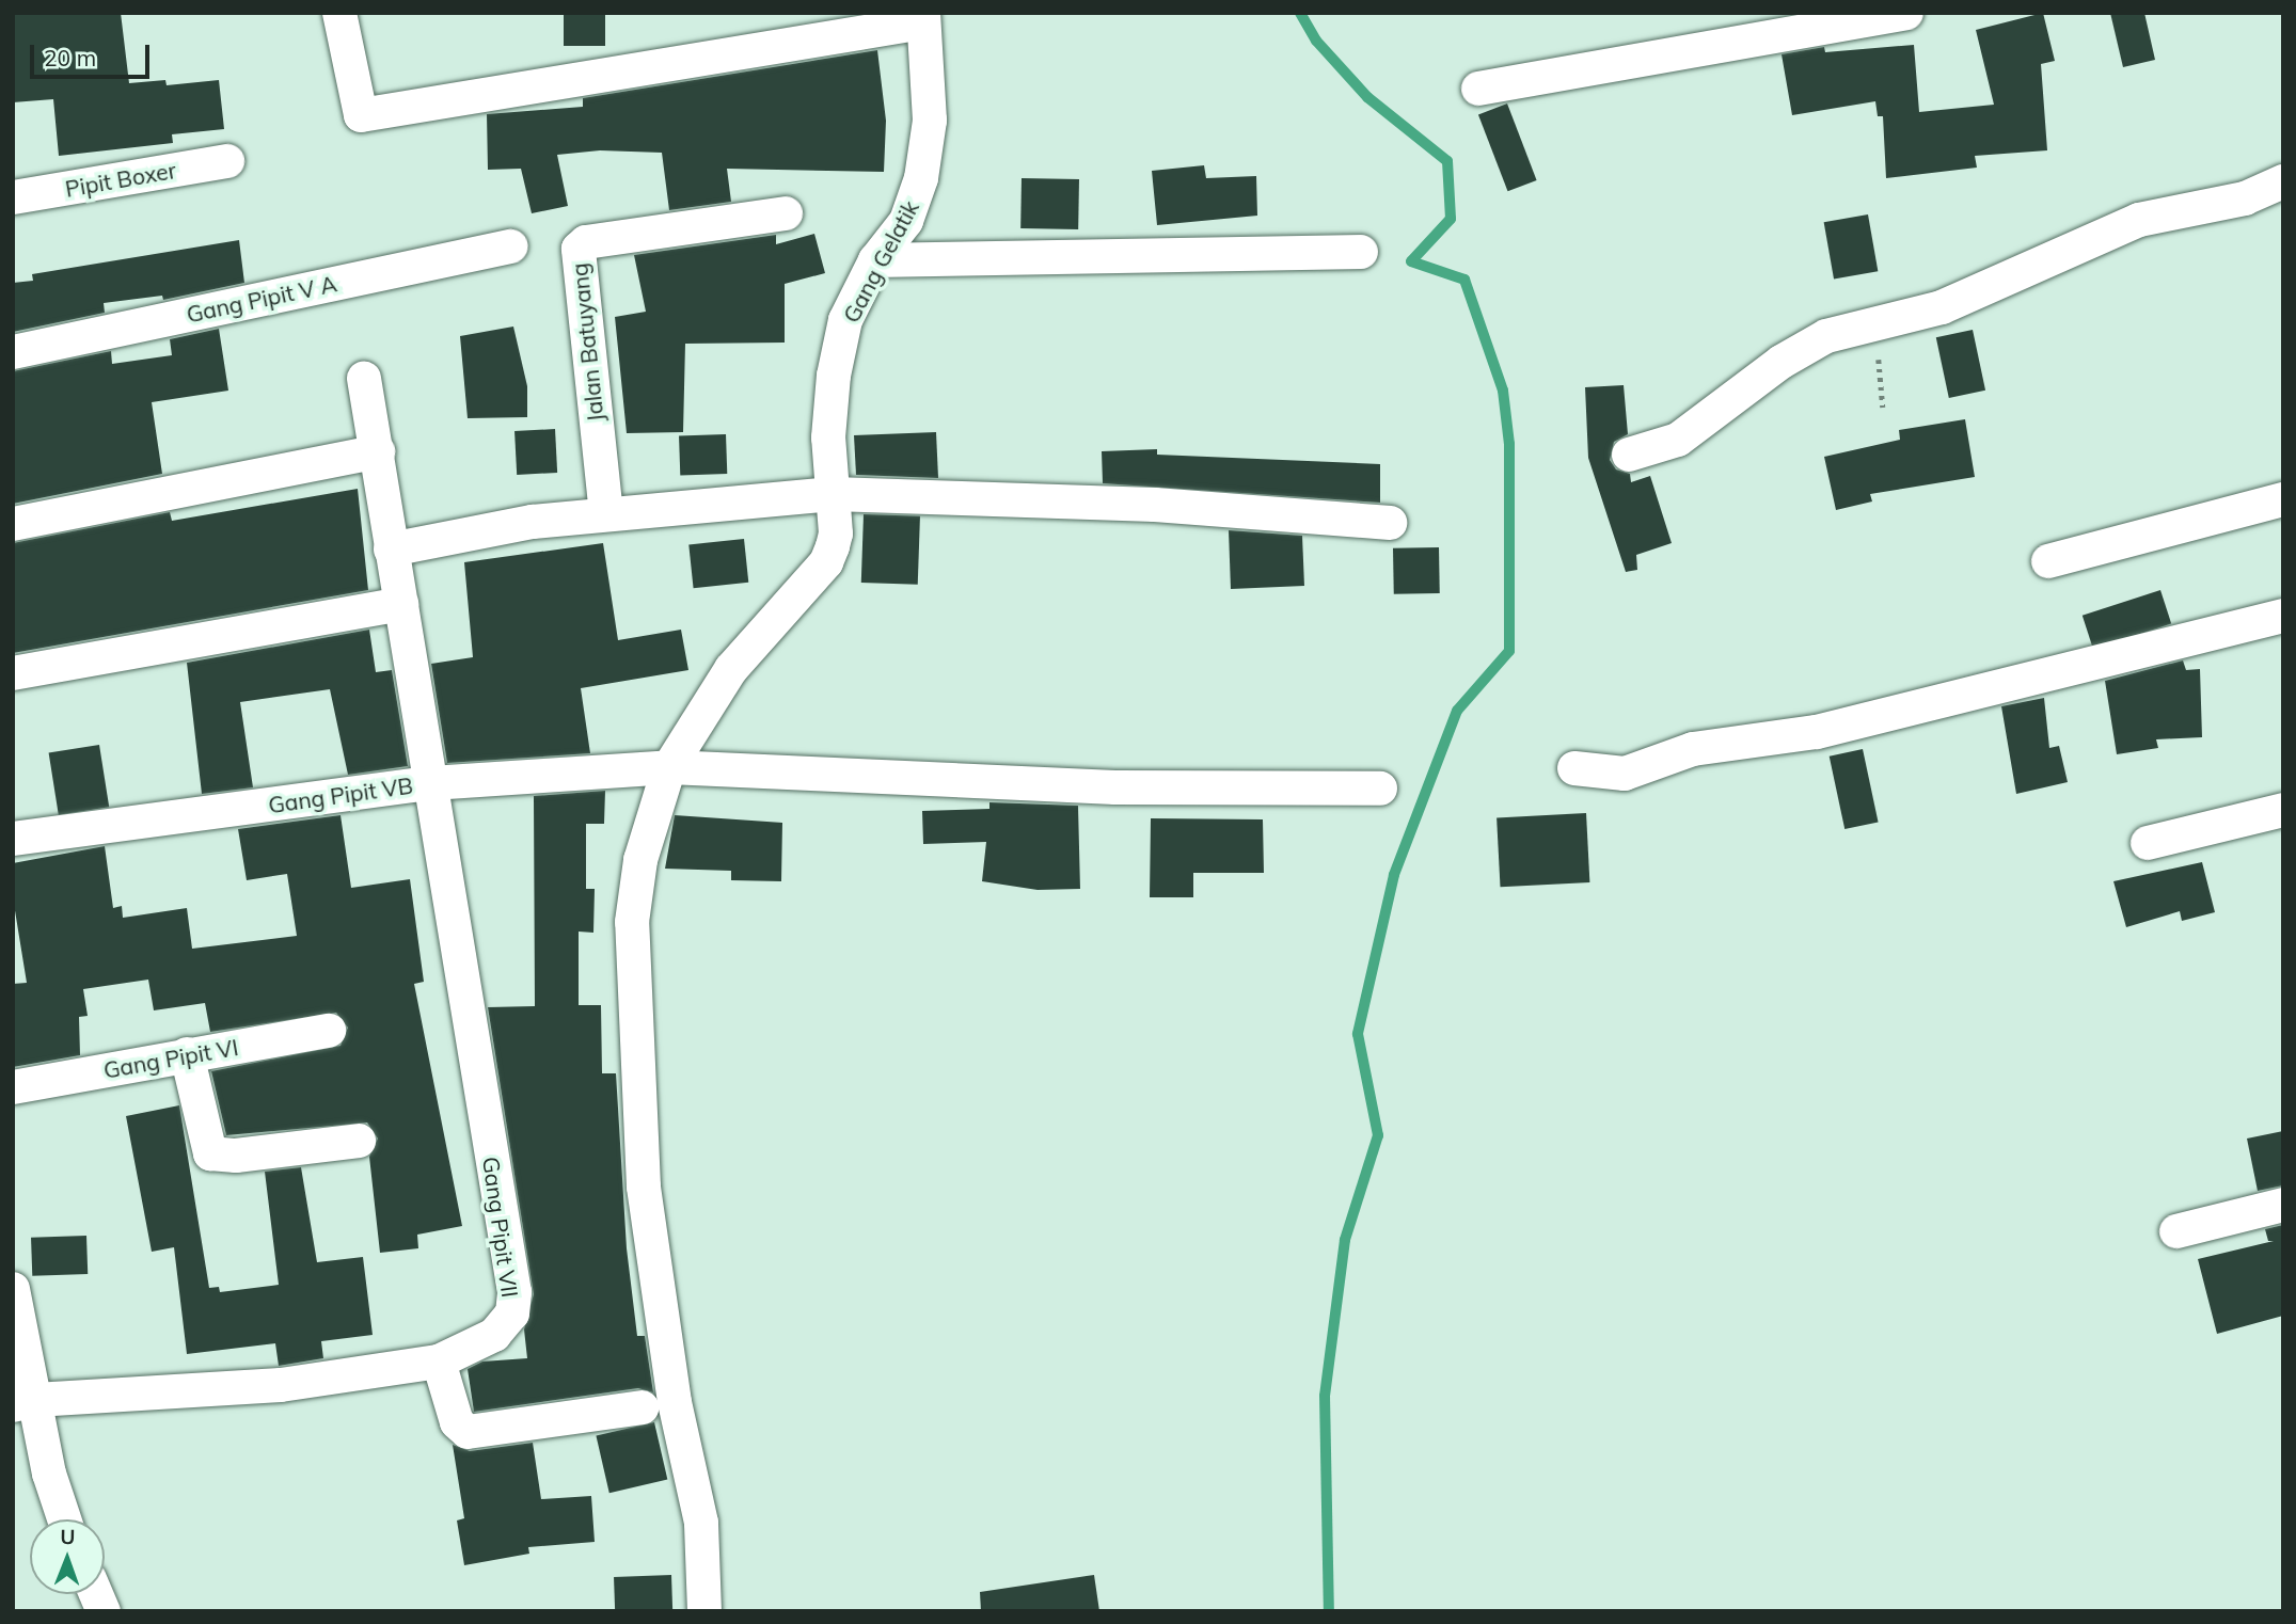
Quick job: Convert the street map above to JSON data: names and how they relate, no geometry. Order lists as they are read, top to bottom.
{
  "streets": {
    "street": [
      "Pipit Boxer",
      "Gang Gelatik",
      "Gang Pipit V A",
      "Jalan Batuyang",
      "Gang Pipit VB",
      "Gang Pipit VI",
      "Gang Pipit VII"
    ]
  },
  "crossings": [
    ["Gang Gelatik", "Gang Pipit VB"],
    ["Gang Pipit VB", "Gang Pipit VII"]
  ],
  "scale_bar": "20 m",
  "north": "top"
}
